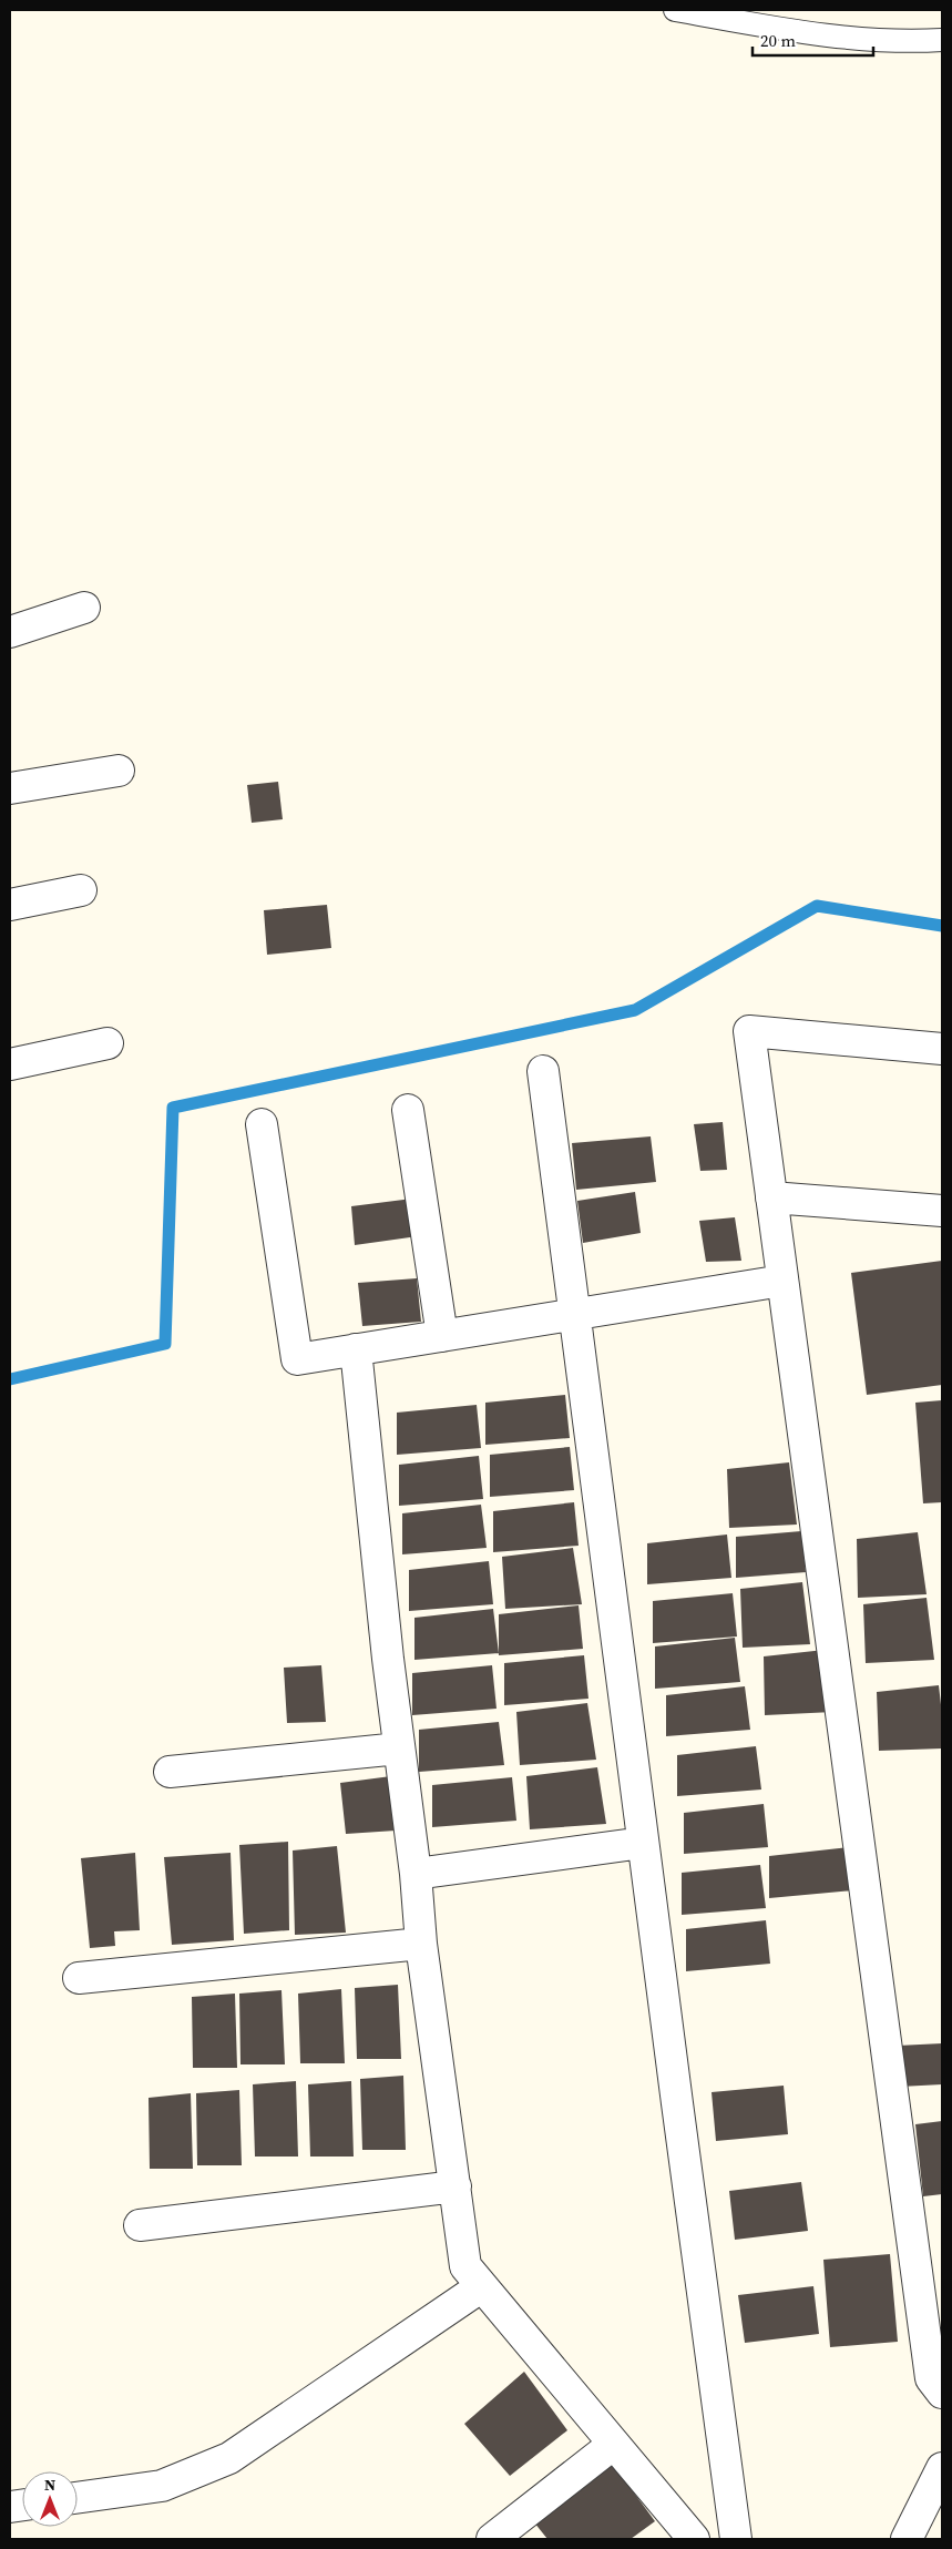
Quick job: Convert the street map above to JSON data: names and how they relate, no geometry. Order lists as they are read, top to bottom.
{
  "scale_bar": "20 m",
  "north": "top"
}
